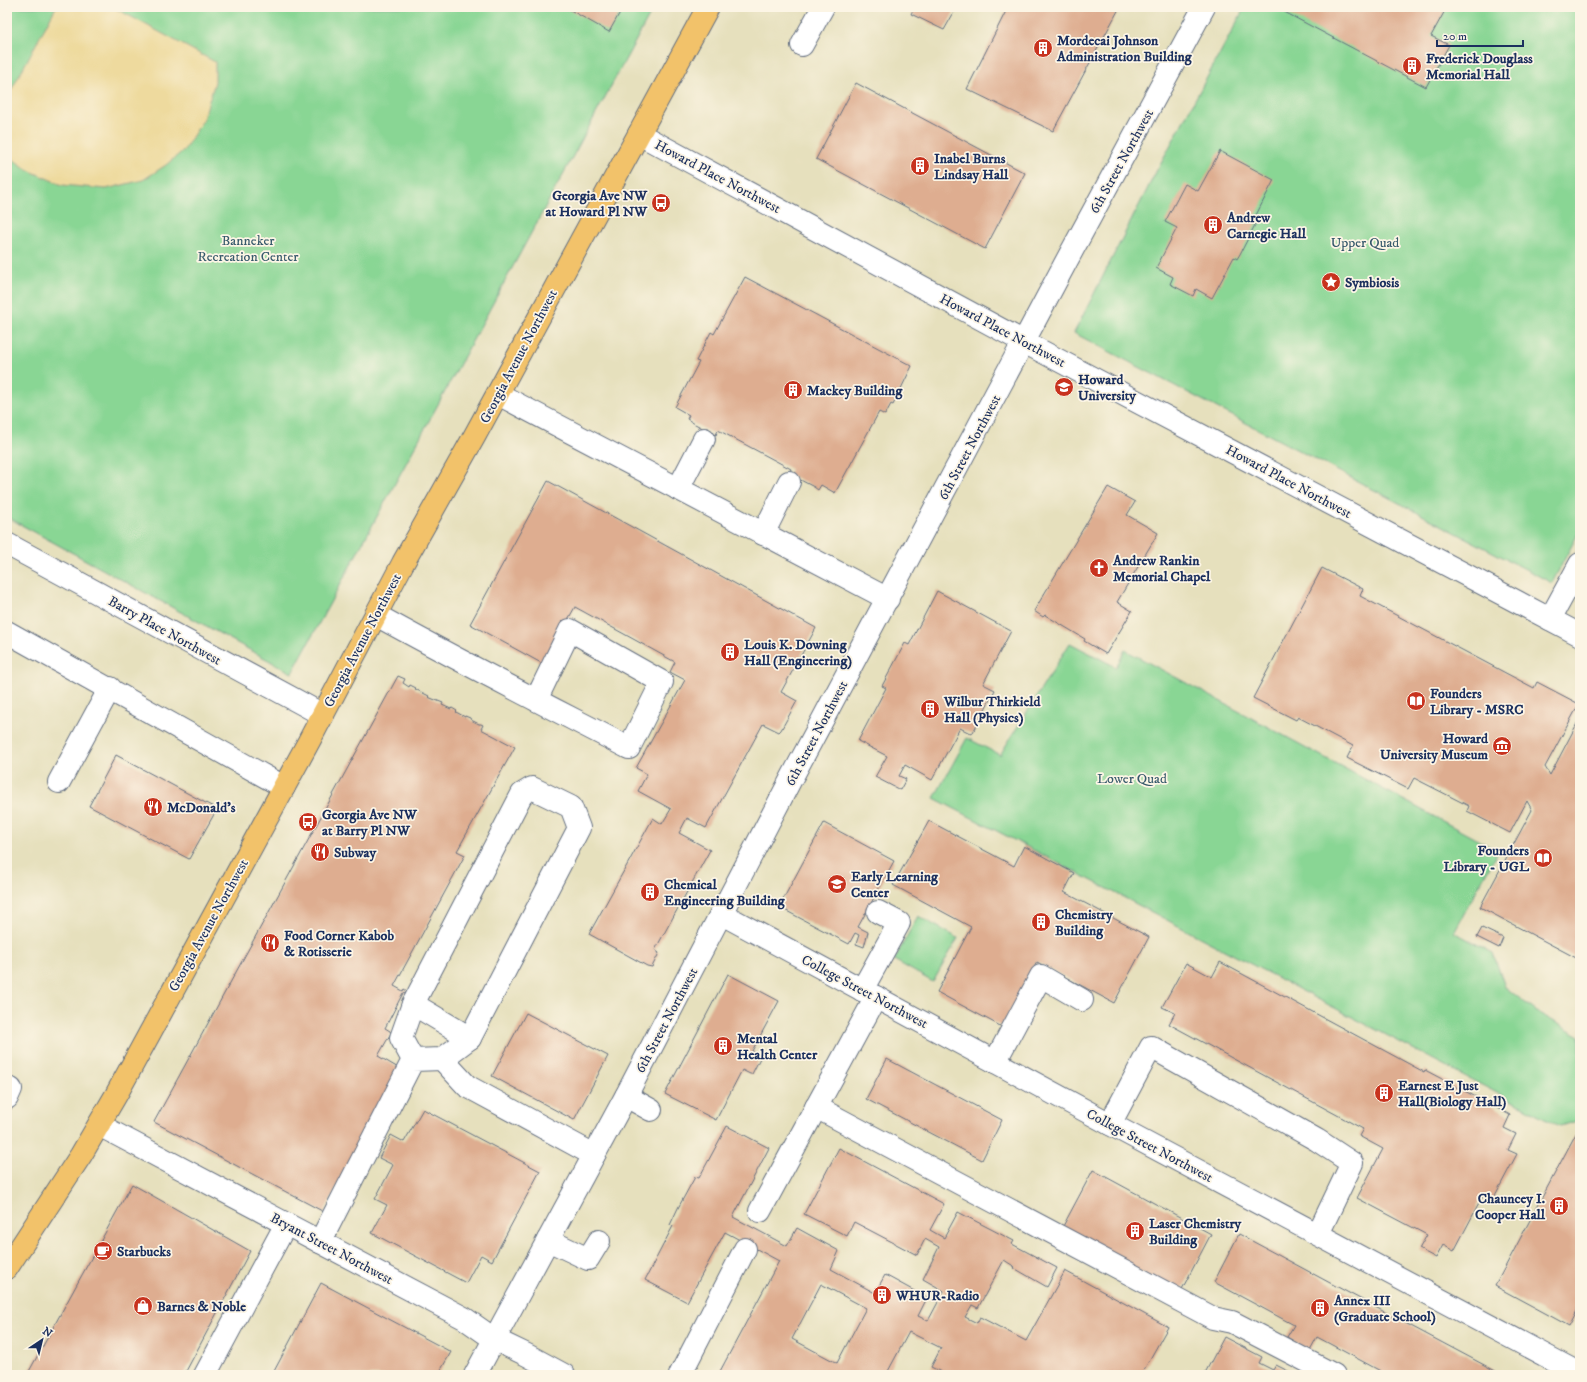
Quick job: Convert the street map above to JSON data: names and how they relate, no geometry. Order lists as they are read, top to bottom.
{
  "streets": {
    "highway": ["Georgia Avenue Northwest"],
    "street": [
      "6th Street Northwest",
      "Howard Place Northwest",
      "Barry Place Northwest",
      "College Street Northwest",
      "Bryant Street Northwest"
    ]
  },
  "crossings": [
    ["6th Street Northwest", "Howard Place Northwest"],
    ["6th Street Northwest", "College Street Northwest"],
    ["6th Street Northwest", "Bryant Street Northwest"],
    ["Howard Place Northwest", "Georgia Avenue Northwest"],
    ["Georgia Avenue Northwest", "Barry Place Northwest"],
    ["Georgia Avenue Northwest", "Bryant Street Northwest"]
  ],
  "parks": ["Banneker Recreation Center", "Upper Quad", "Lower Quad"],
  "places": {
    "building": [
      "Mordecai Johnson Administration Building",
      "Frederick Douglass Memorial Hall",
      "Inabel Burns Lindsay Hall",
      "Andrew Carnegie Hall",
      "Mackey Building",
      "Louis K. Downing Hall (Engineering)",
      "Wilbur Thirkield Hall (Physics)",
      "Chemical Engineering Building",
      "Chemistry Building",
      "Mental Health Center",
      "Earnest E Just Hall(Biology Hall)",
      "Chauncey I. Cooper Hall",
      "Laser Chemistry Building",
      "WHUR-Radio",
      "Annex III (Graduate School)"
    ],
    "bus stop": ["Georgia Ave NW at Howard Pl NW", "Georgia Ave NW at Barry Pl NW"],
    "place": ["Symbiosis"],
    "school or university": ["Howard University", "Early Learning Center"],
    "church": ["Andrew Rankin Memorial Chapel"],
    "library": ["Founders Library - MSRC", "Founders Library - UGL"],
    "museum": ["Howard University Museum"],
    "restaurant": ["McDonald's", "Subway", "Food Corner Kabob & Rotisserie"],
    "cafe": ["Starbucks"],
    "shop": ["Barnes & Noble"]
  },
  "scale_bar": "20 m",
  "north": "top right"
}
